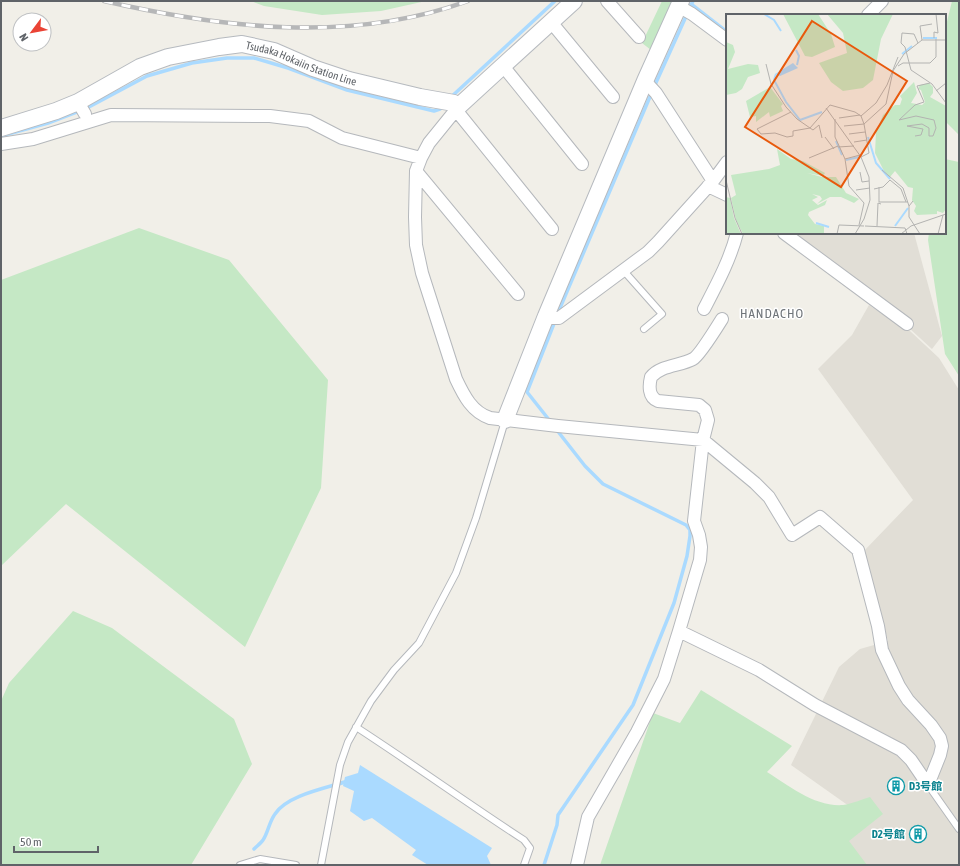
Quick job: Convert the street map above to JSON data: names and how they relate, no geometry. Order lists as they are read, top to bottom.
{
  "streets": {
    "main road": ["Tsudaka Hokaiin Station Line"]
  },
  "districts": ["HANDACHO"],
  "places": {
    "building": ["D3号館", "D2号館"]
  },
  "scale_bar": "50 m",
  "north": "bottom left"
}
